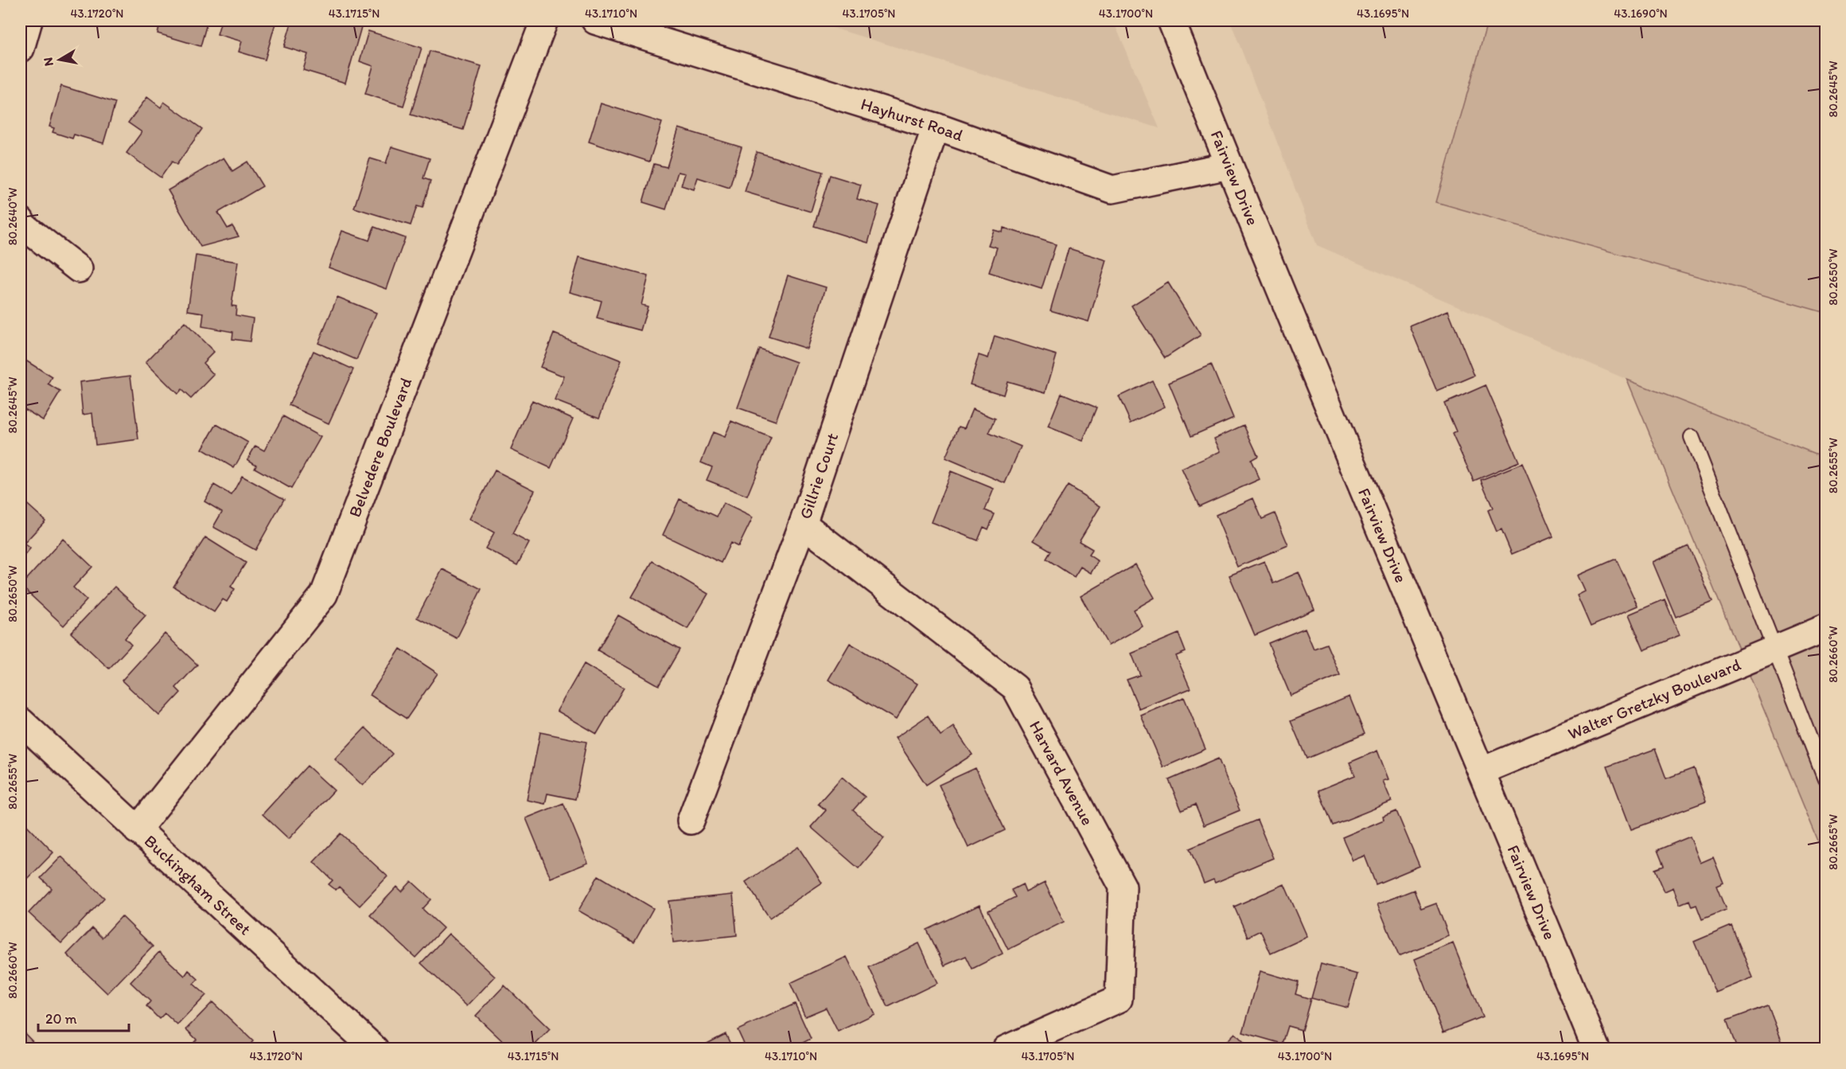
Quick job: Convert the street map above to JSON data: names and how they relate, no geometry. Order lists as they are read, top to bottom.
{
  "streets": {
    "street": [
      "Hayhurst Road",
      "Fairview Drive",
      "Belvedere Boulevard",
      "Gillrie Court",
      "Walter Gretzky Boulevard",
      "Harvard Avenue",
      "Buckingham Street"
    ]
  },
  "crossings": [
    ["Hayhurst Road", "Fairview Drive"],
    ["Hayhurst Road", "Gillrie Court"],
    ["Fairview Drive", "Walter Gretzky Boulevard"],
    ["Belvedere Boulevard", "Buckingham Street"],
    ["Gillrie Court", "Harvard Avenue"]
  ],
  "scale_bar": "20 m",
  "north": "left",
  "coordinates": [
    "43.1720°N",
    "43.1715°N",
    "43.1710°N",
    "43.1705°N",
    "43.1700°N",
    "43.1695°N",
    "43.1690°N",
    "80.2645°W",
    "80.2640°W",
    "80.2650°W",
    "80.2655°W",
    "80.2660°W",
    "80.2665°W"
  ]
}
